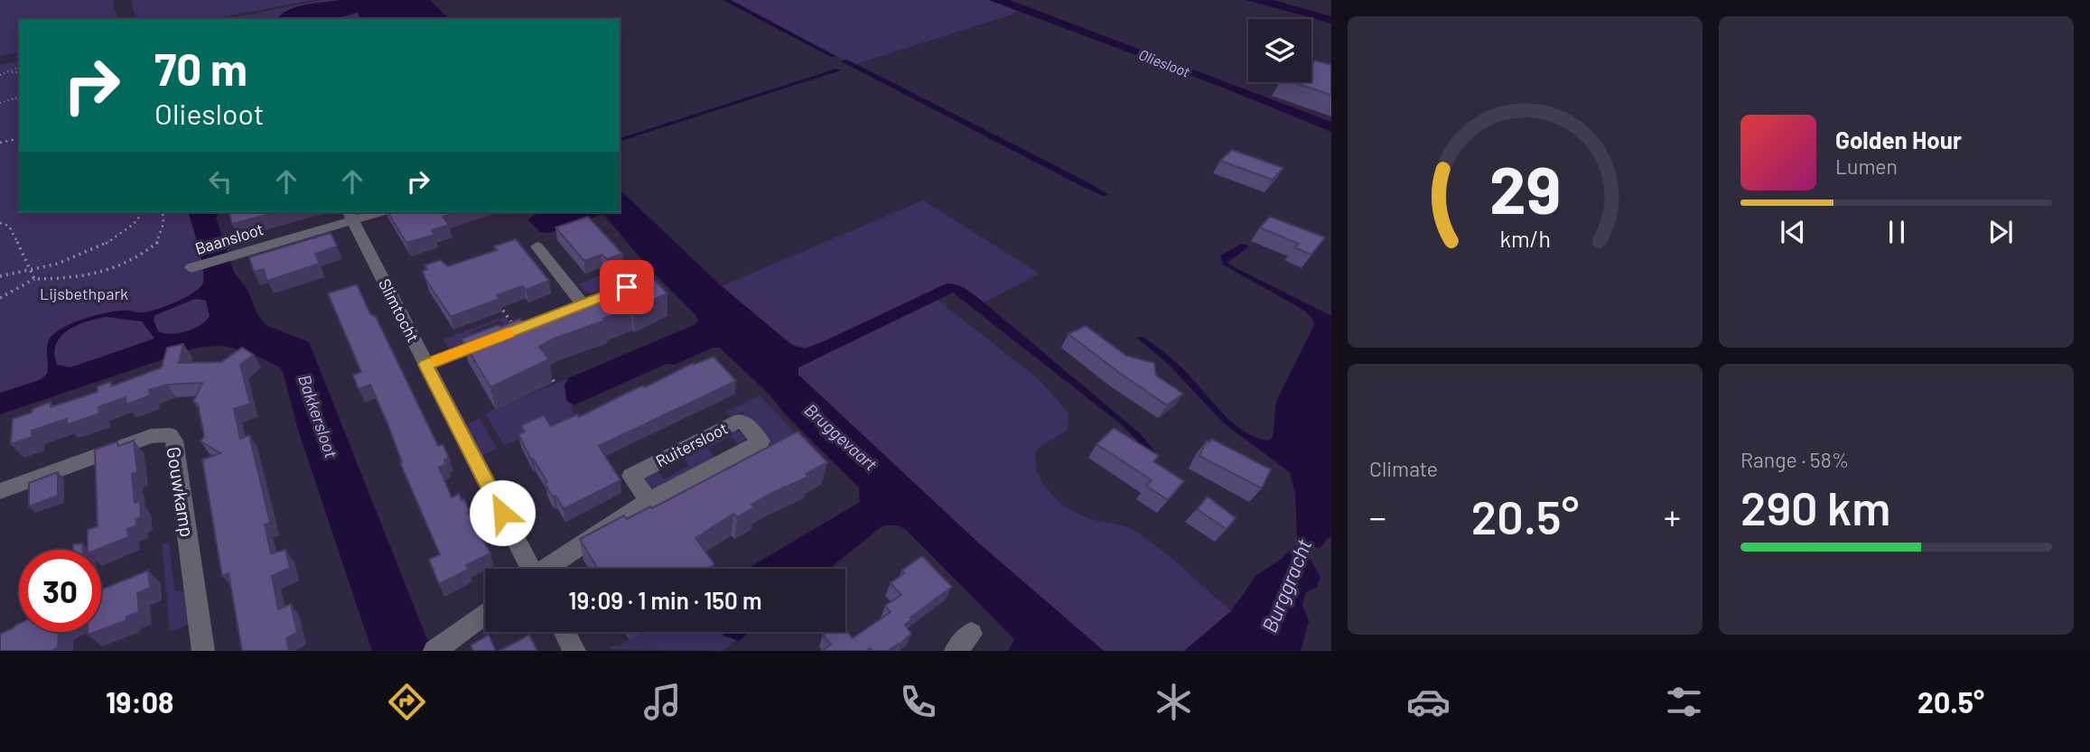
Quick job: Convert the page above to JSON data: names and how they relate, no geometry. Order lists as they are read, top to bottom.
{
  "streets": {
    "street": [
      "Baansloot",
      "Slimtocht",
      "Ruitersloot",
      "Gouwkamp"
    ]
  },
  "crossings": [
    ["Baansloot", "Slimtocht"]
  ],
  "water": [
    "Oliesloot",
    "Bakkersloot",
    "Bruggevaart",
    "Burggracht"
  ],
  "parks": ["Lijsbethpark"],
  "page": {
    "turn": ["70 m", "Oliesloot"],
    "song": ["Golden Hour", "Lumen"],
    "tile": [
      "Climate",
      ["Range · 58%", "290 km"]
    ],
    "heat": ["−", "20.5°", "+"],
    "limit": "30",
    "trip": "19:09 · 1 min · 150 m",
    "tabs": ["19:08", "20.5°"],
    "gauge": ["29", "km/h"]
  }
}
